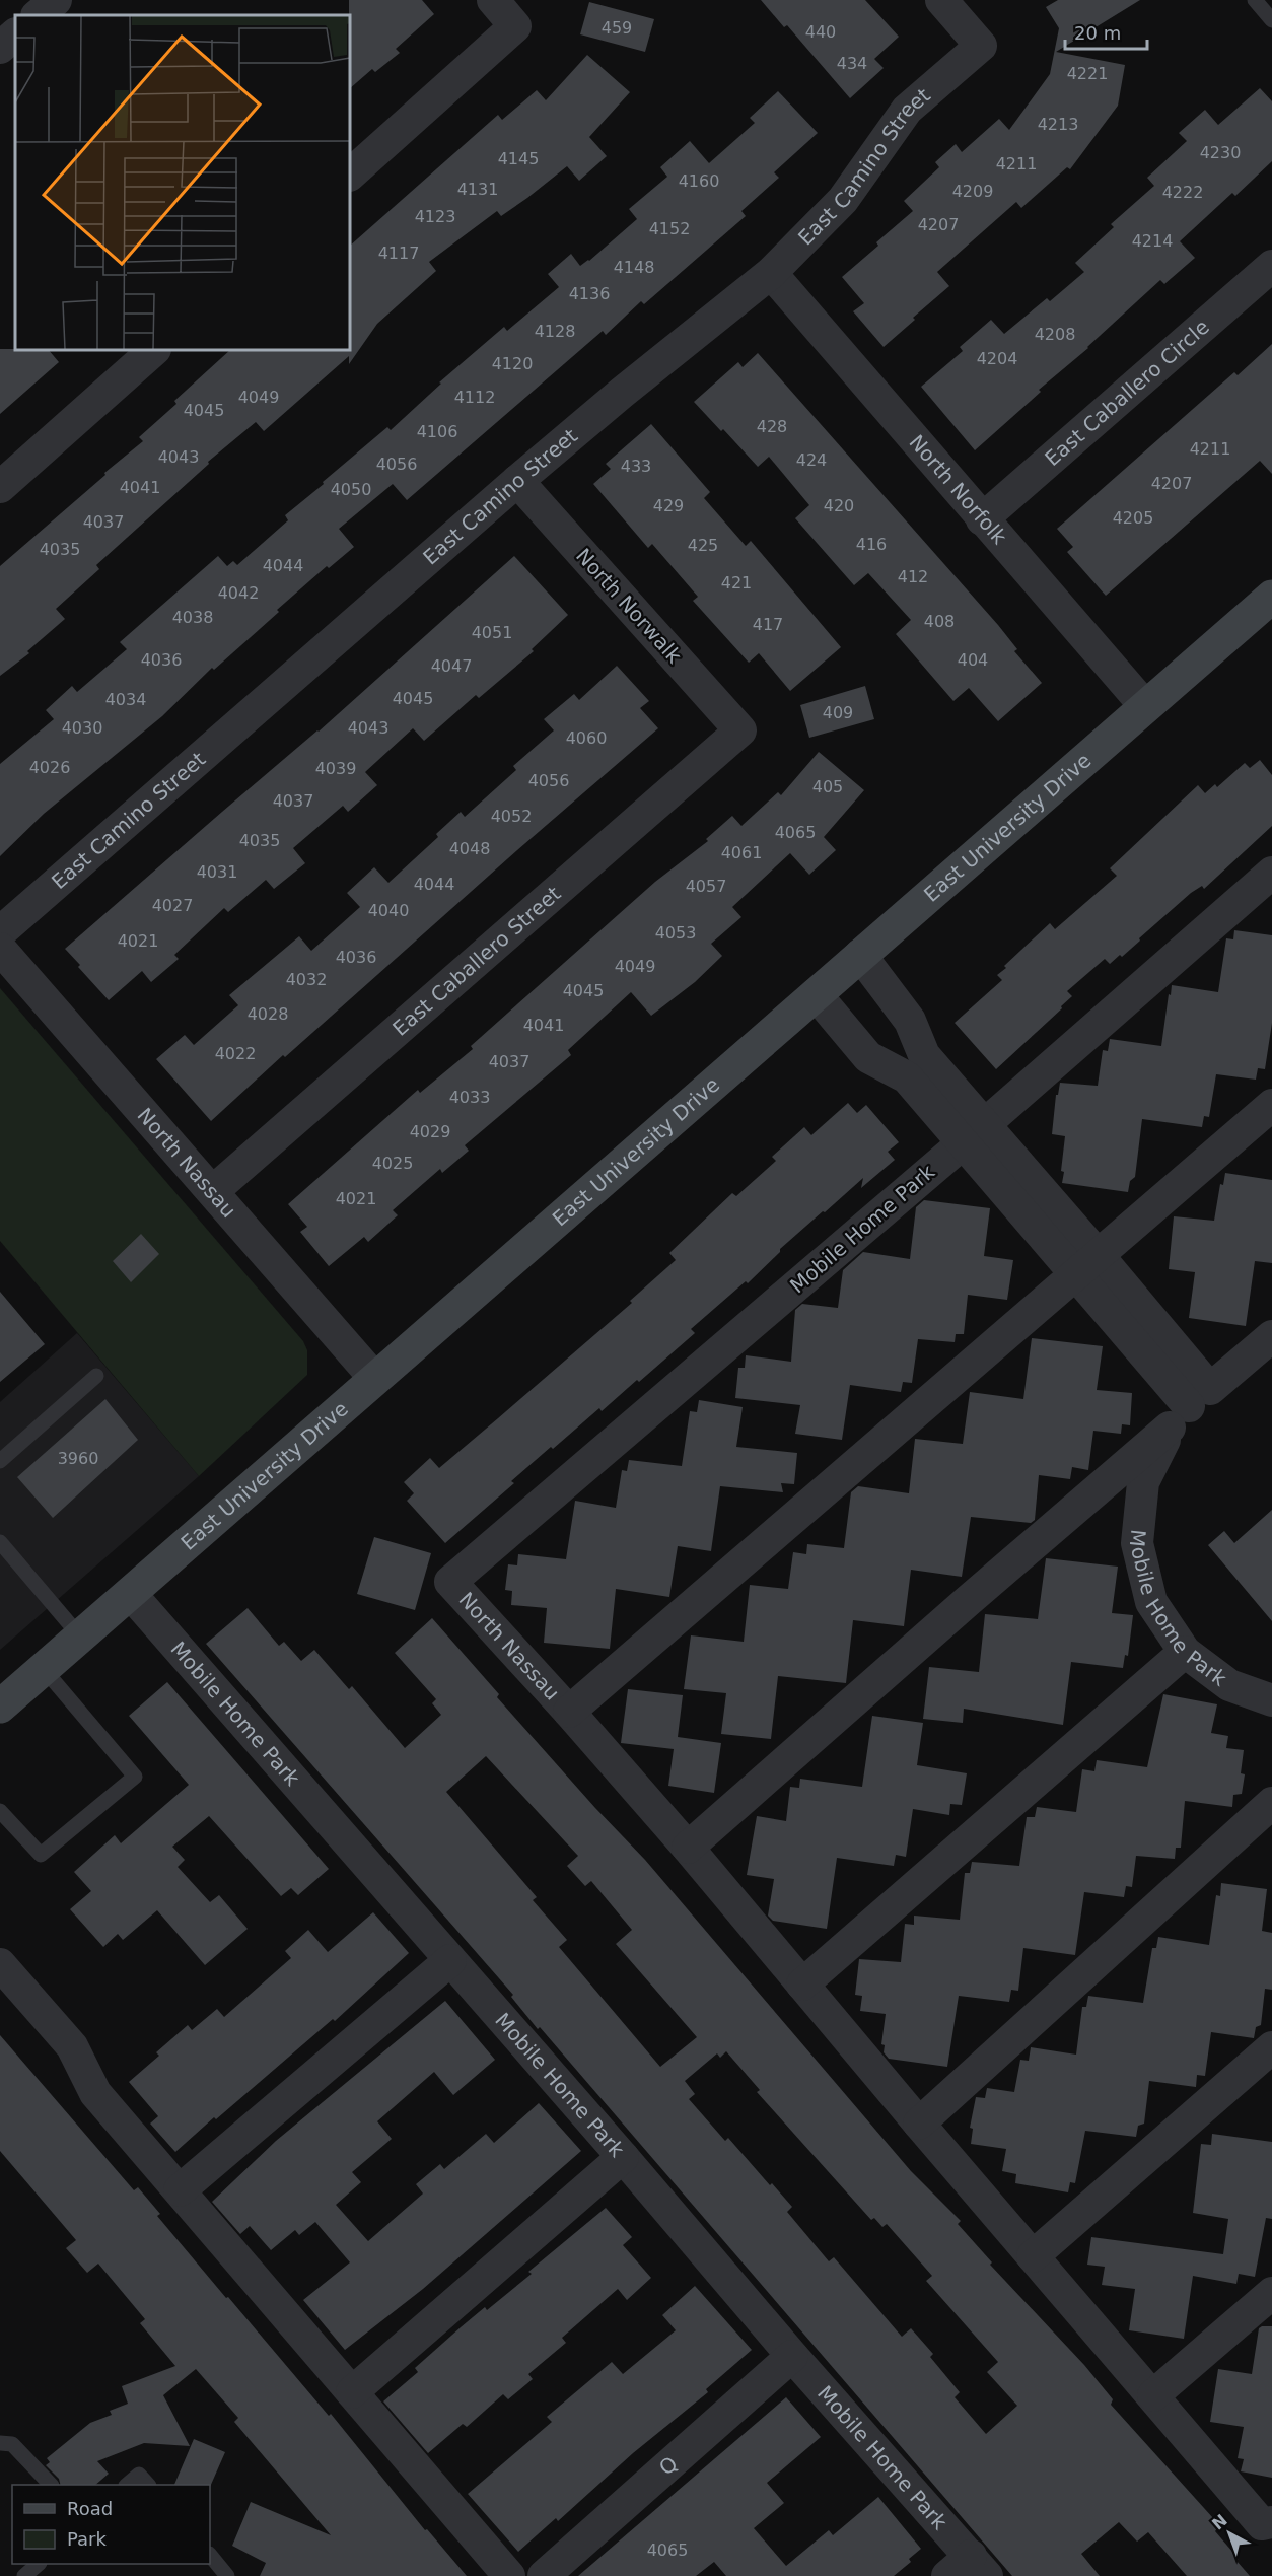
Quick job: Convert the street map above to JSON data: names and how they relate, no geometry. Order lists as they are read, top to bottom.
{
  "streets": {
    "main road": ["East University Drive"],
    "street": [
      "East Camino Street",
      "East Caballero Circle",
      "North Norfolk",
      "North Norwalk",
      "East Caballero Street",
      "North Nassau",
      "Mobile Home Park",
      "Q"
    ]
  },
  "crossings": [
    ["East Camino Street", "North Norfolk"],
    ["East Camino Street", "North Norwalk"],
    ["East Caballero Circle", "North Norfolk"],
    ["North Norfolk", "East University Drive"],
    ["North Norwalk", "East Caballero Street"],
    ["East University Drive", "North Nassau"],
    ["East University Drive", "Mobile Home Park"],
    ["East Caballero Street", "North Nassau"],
    ["North Nassau", "Mobile Home Park"],
    ["Mobile Home Park", "Q"]
  ],
  "house_numbers": [
    "459",
    "440",
    "434",
    "4221",
    "4213",
    "4230",
    "4145",
    "4211",
    "4160",
    "4131",
    "4209",
    "4222",
    "4123",
    "4207",
    "4152",
    "4214",
    "4117",
    "4148",
    "4136",
    "4128",
    "4208",
    "4204",
    "4120",
    "4049",
    "4112",
    "4045",
    "428",
    "4106",
    "4211",
    "4043",
    "424",
    "4056",
    "433",
    "4207",
    "4041",
    "4050",
    "429",
    "420",
    "4205",
    "4037",
    "416",
    "425",
    "4035",
    "4044",
    "412",
    "421",
    "4042",
    "4038",
    "408",
    "417",
    "4051",
    "4036",
    "404",
    "4047",
    "4045",
    "4034",
    "409",
    "4030",
    "4043",
    "4060",
    "4026",
    "4039",
    "4056",
    "405",
    "4037",
    "4052",
    "4065",
    "4035",
    "4048",
    "4061",
    "4031",
    "4044",
    "4057",
    "4027",
    "4040",
    "4053",
    "4021",
    "4036",
    "4049",
    "4032",
    "4045",
    "4028",
    "4041",
    "4022",
    "4037",
    "4033",
    "4029",
    "4025",
    "4021",
    "3960",
    "4065"
  ],
  "legend": ["Road", "Park"],
  "scale_bar": "20 m",
  "north": "top left"
}
